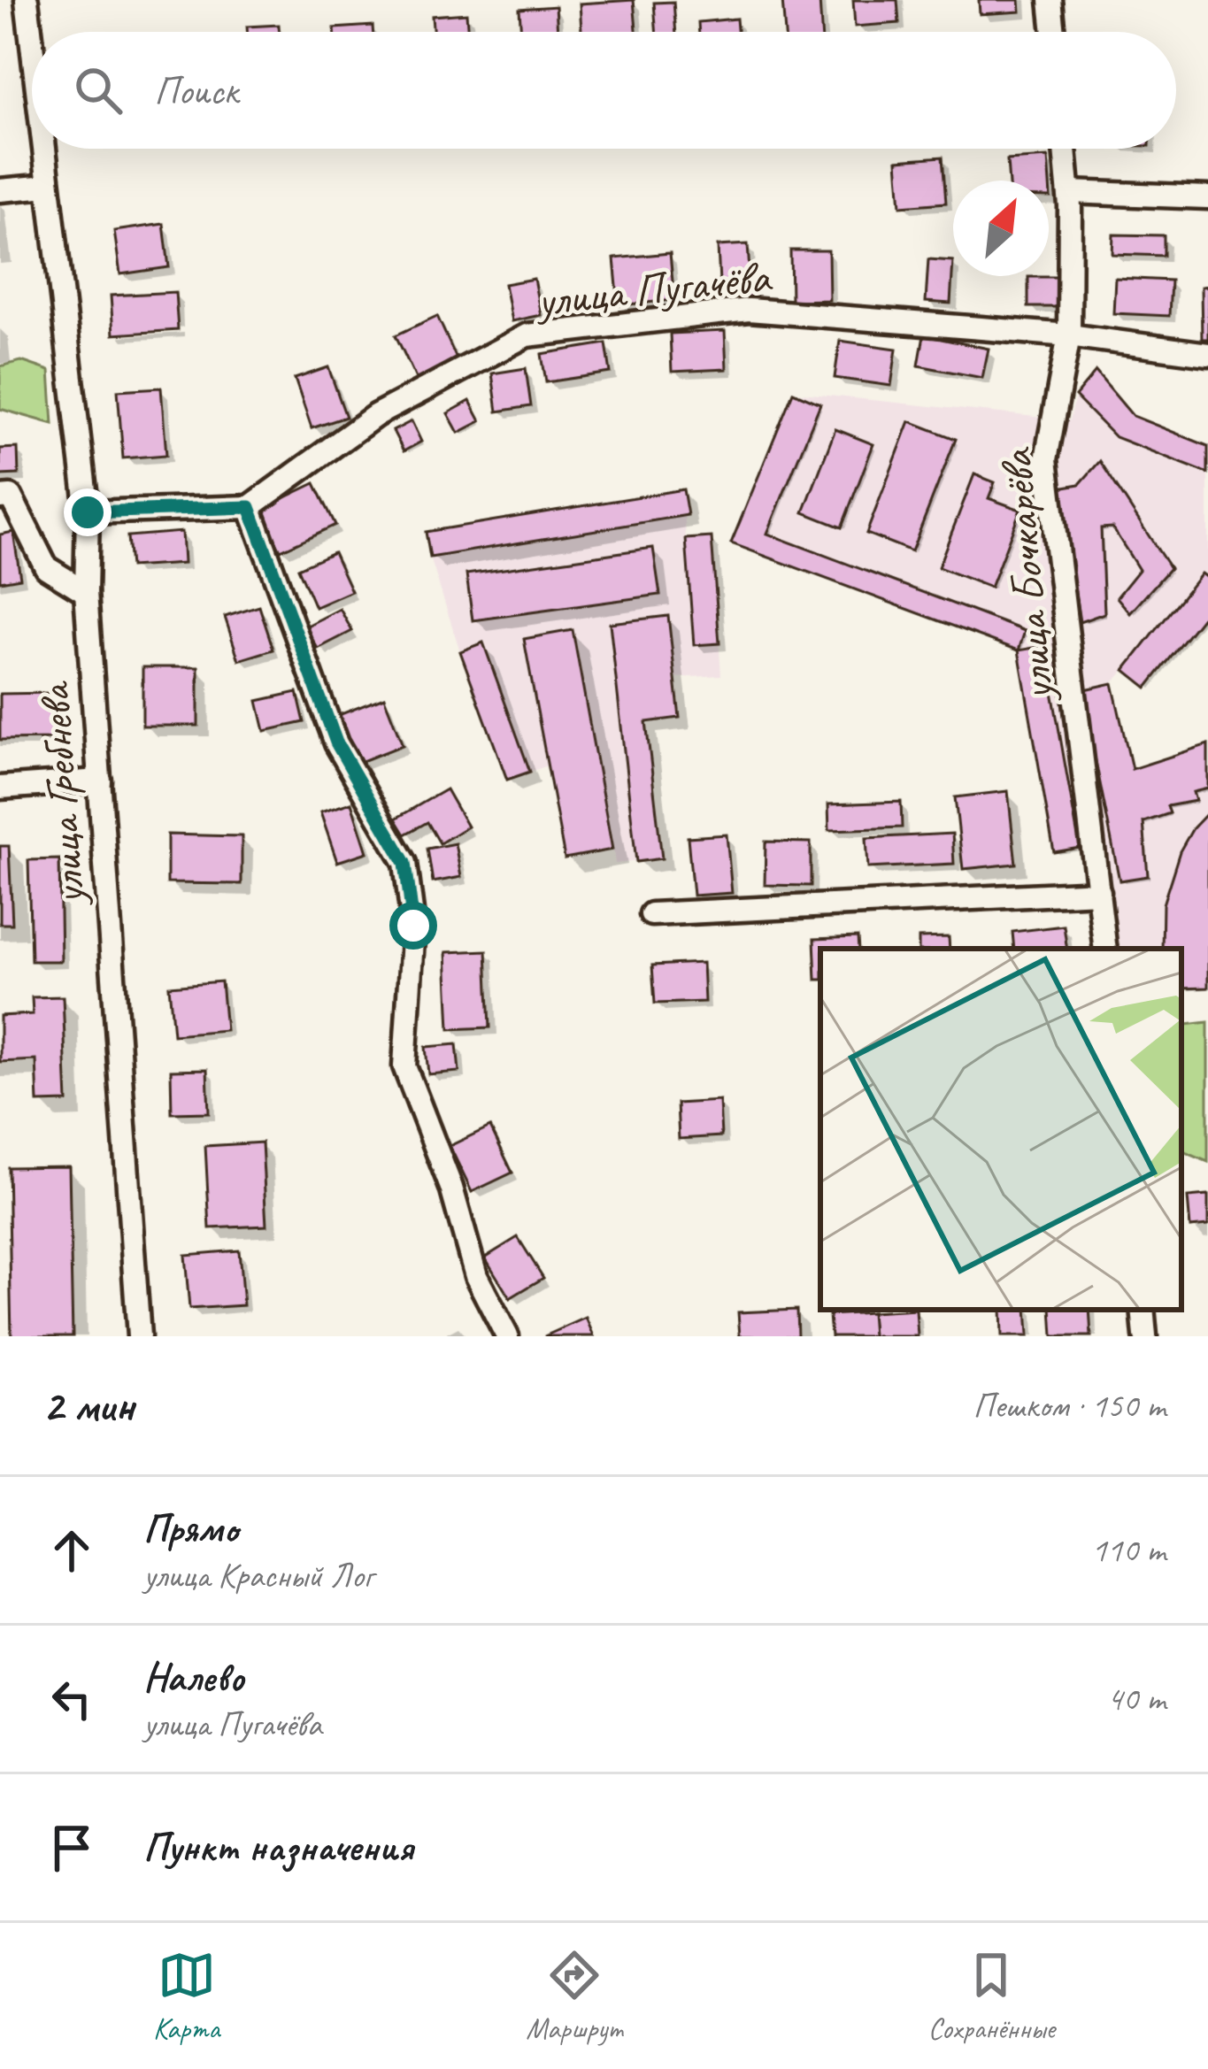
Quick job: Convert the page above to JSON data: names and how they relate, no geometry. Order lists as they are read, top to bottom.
{
  "streets": {
    "street": ["улица Пугачёва", "улица Бочкарёва", "улица Гребнева"]
  },
  "crossings": [
    ["улица Пугачёва", "улица Бочкарёва"]
  ],
  "north": "top right",
  "page": {
    "search": "Поиск",
    "heading": ["2 мин", "Пешком · 150 m"],
    "list": [
      ["Прямо", "улица Красный Лог", "110 m"],
      ["Налево", "улица Пугачёва", "40 m"],
      "Пункт назначения"
    ],
    "nav": ["Карта", "Маршрут", "Сохранённые"]
  }
}
